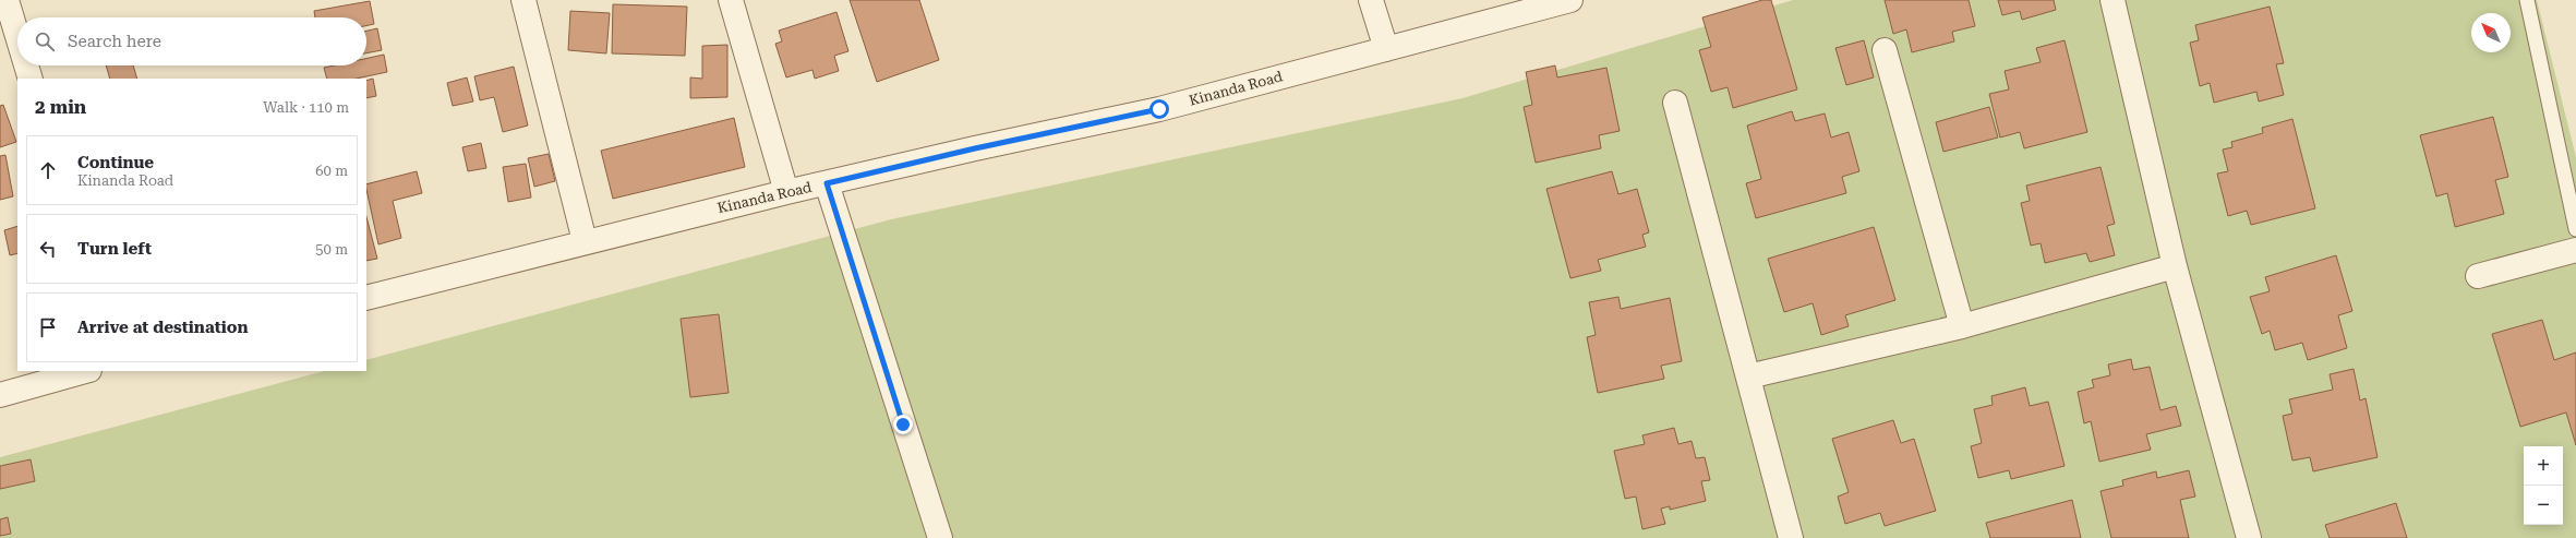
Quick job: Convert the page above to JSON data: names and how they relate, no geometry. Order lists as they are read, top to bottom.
{
  "streets": {
    "street": ["Kinanda Road"]
  },
  "north": "top left",
  "page": {
    "search": "Search here",
    "heading": ["2 min", "Walk · 110 m"],
    "list": [
      ["Continue", "Kinanda Road", "60 m"],
      ["Turn left", "50 m"],
      "Arrive at destination"
    ],
    "map_buttons": ["+", "−"]
  }
}
